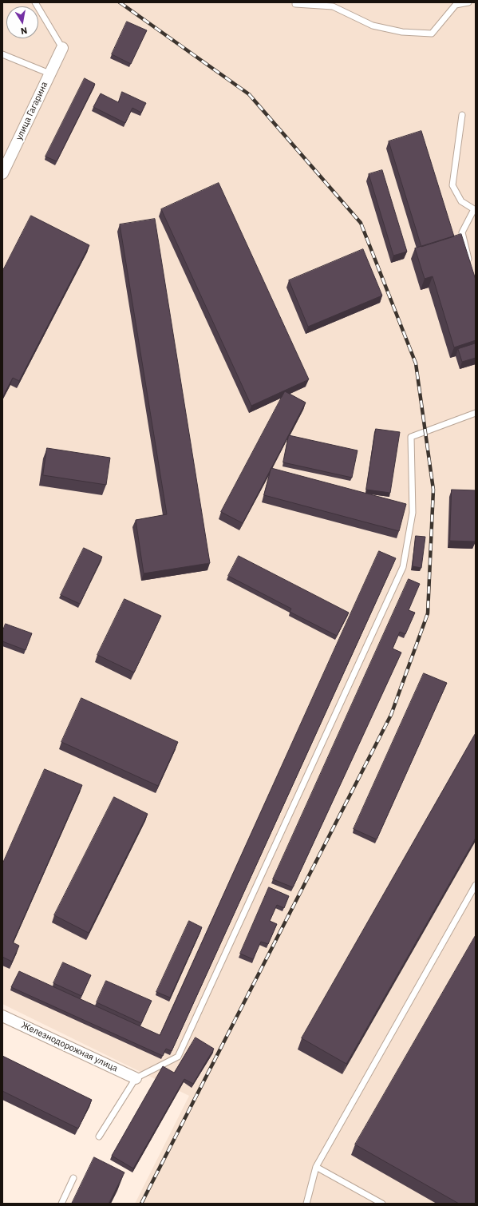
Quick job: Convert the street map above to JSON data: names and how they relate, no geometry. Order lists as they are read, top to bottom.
{
  "streets": {
    "street": ["улица Гагарина", "Железнодорожная улица"]
  },
  "north": "bottom"
}
